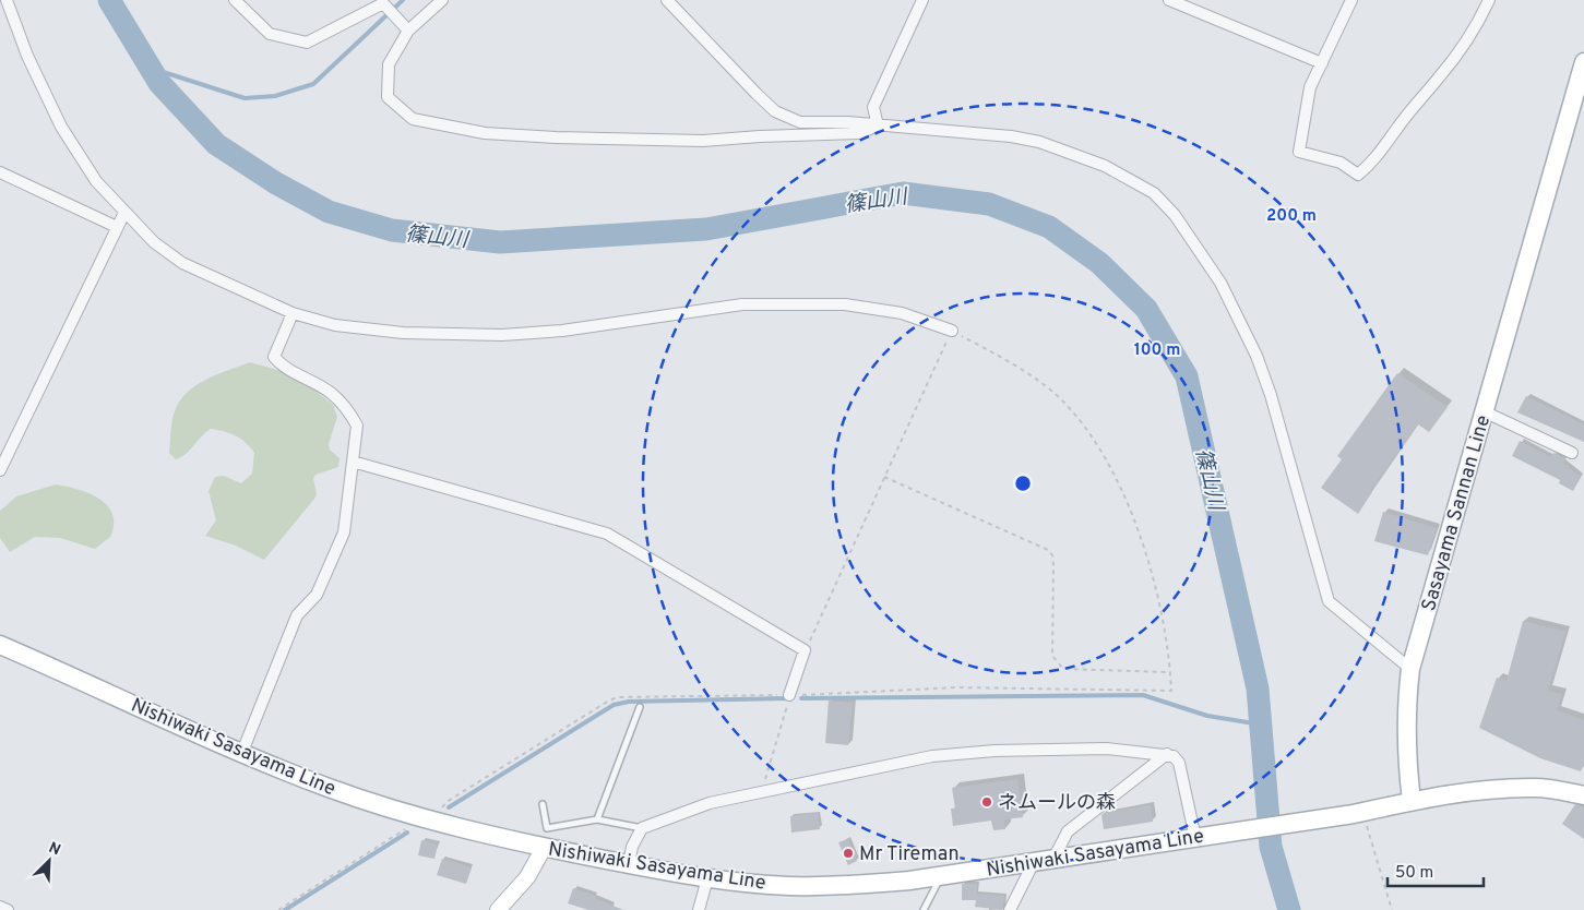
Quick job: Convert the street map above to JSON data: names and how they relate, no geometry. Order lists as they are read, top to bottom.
{
  "streets": {
    "main road": ["Sasayama Sannan Line", "Nishiwaki Sasayama Line"]
  },
  "crossings": [
    ["Sasayama Sannan Line", "Nishiwaki Sasayama Line"]
  ],
  "water": ["篠山川"],
  "places": ["ネムールの森", "Mr Tireman"],
  "scale_bar": "50 m",
  "north": "top right",
  "rings": ["200 m", "100 m"]
}
